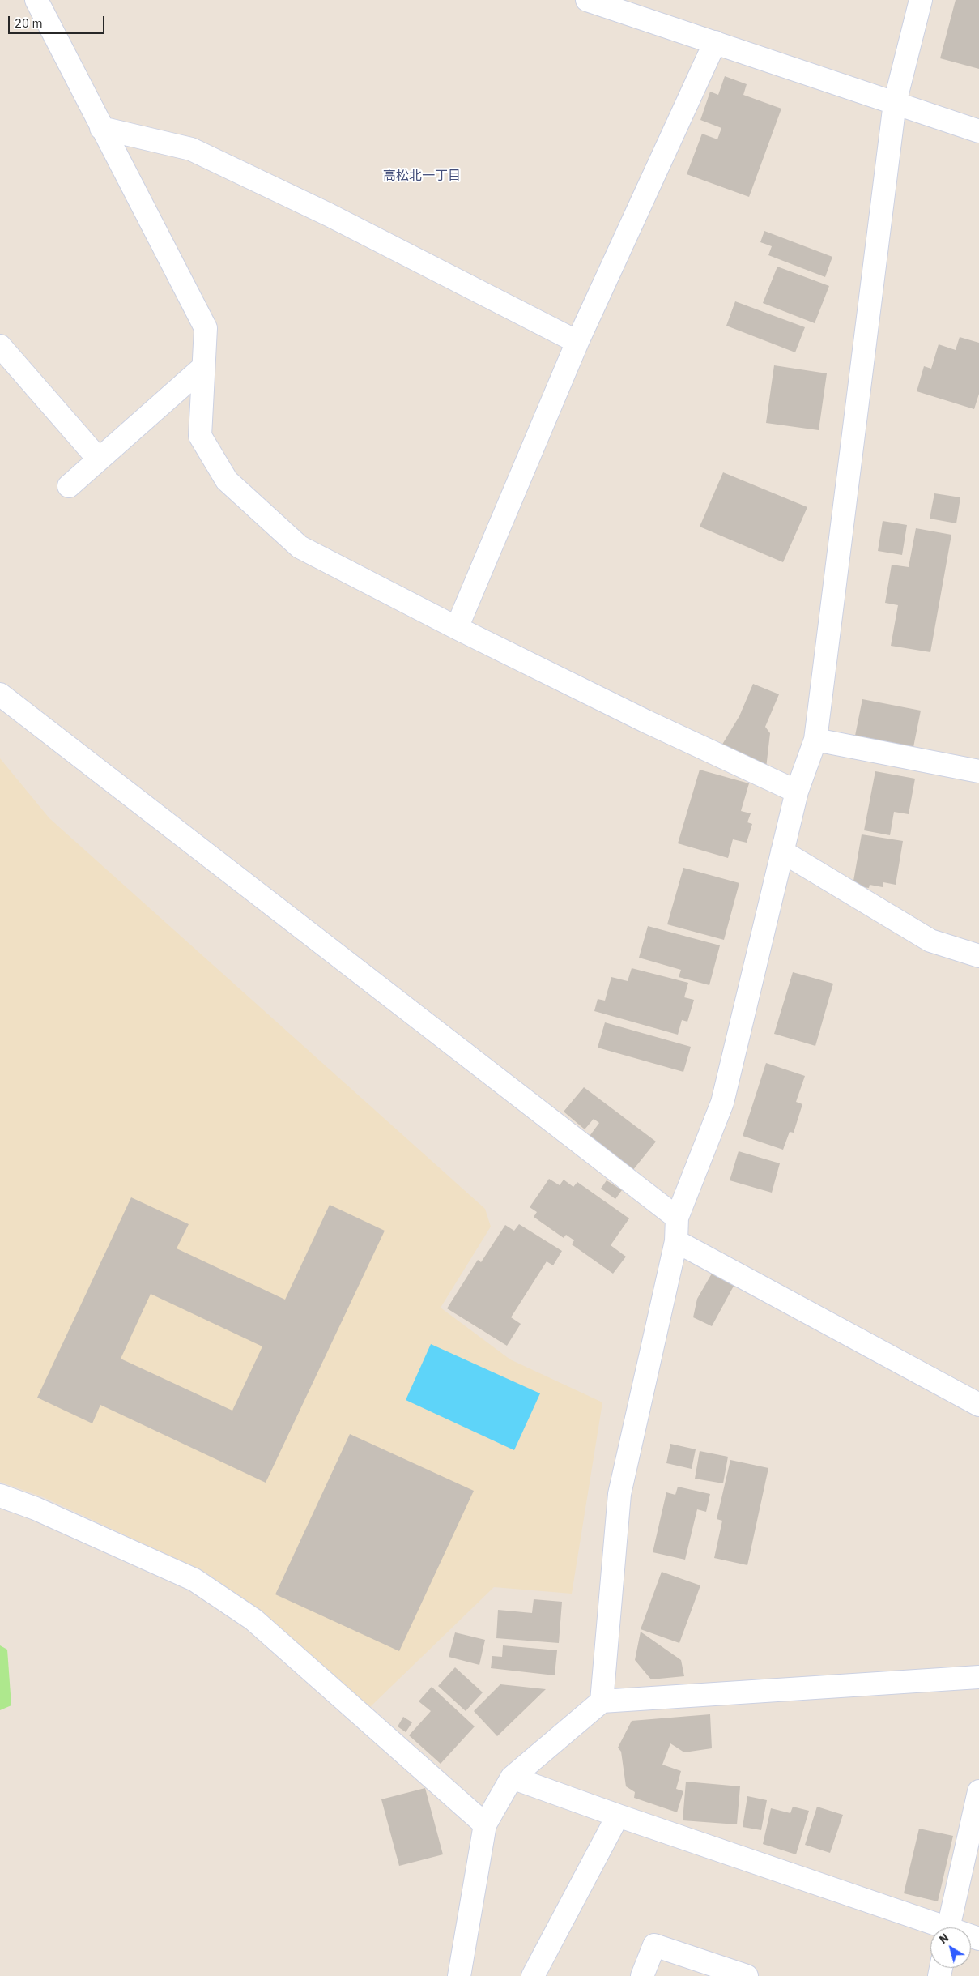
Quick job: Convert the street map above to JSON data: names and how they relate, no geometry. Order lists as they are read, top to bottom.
{
  "districts": ["高松北一丁目"],
  "scale_bar": "20 m",
  "north": "top left"
}
